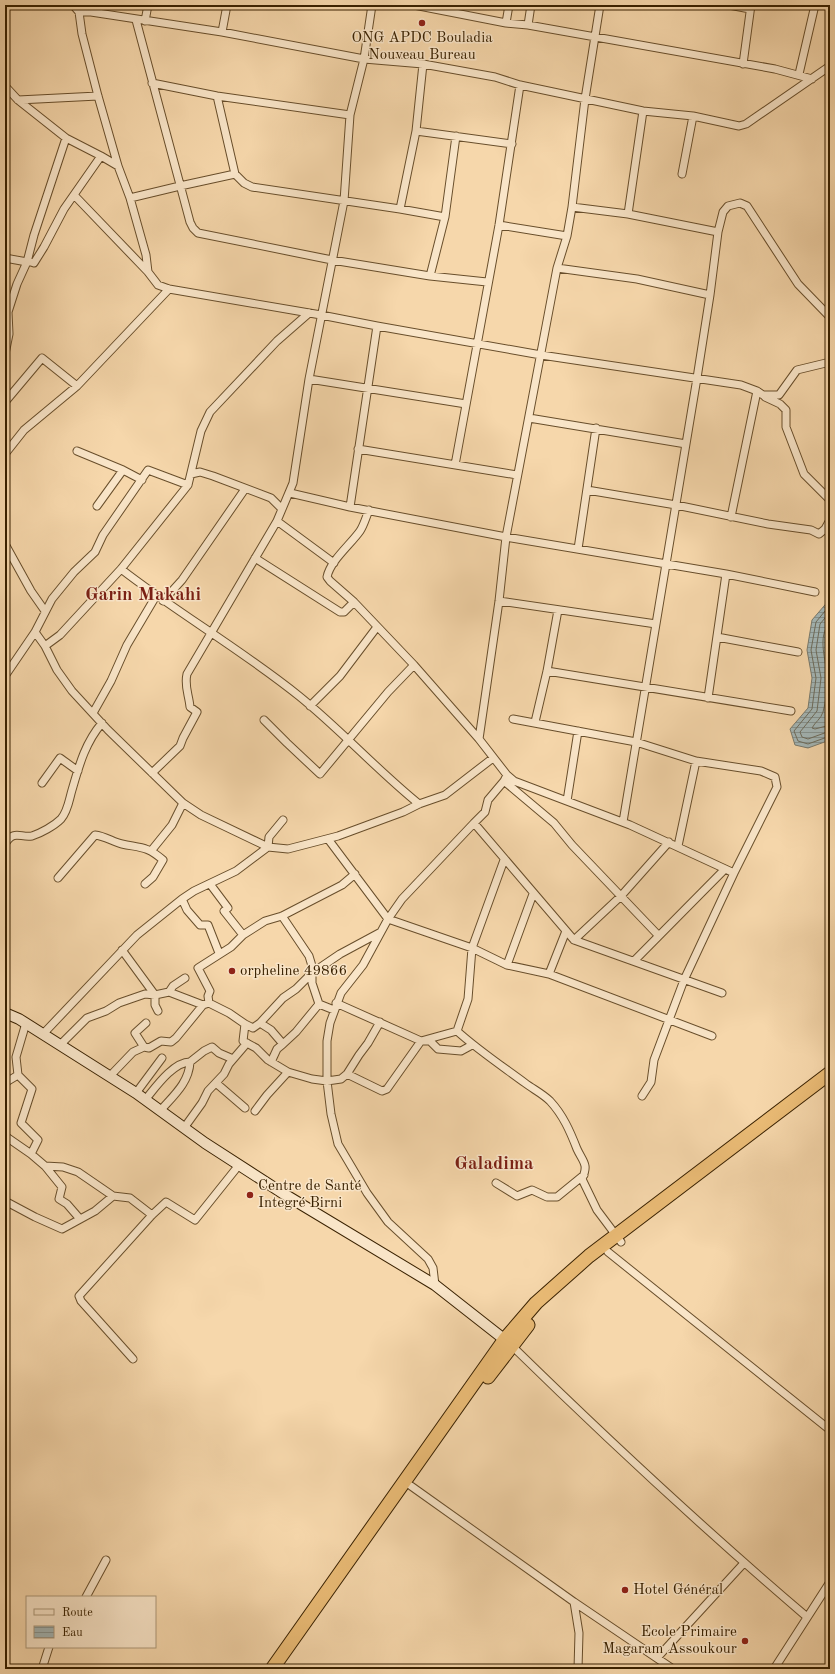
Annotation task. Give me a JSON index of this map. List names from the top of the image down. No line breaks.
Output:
{"districts":["Garin Makahi","Galadima"],"places":["ONG APDC Bouladia Nouveau Bureau","orpheline 49866","Centre de Santé Integré Birni","Hotel Général","Ecole Primaire Magaram Assoukour"],"legend":["Route","Eau"]}
